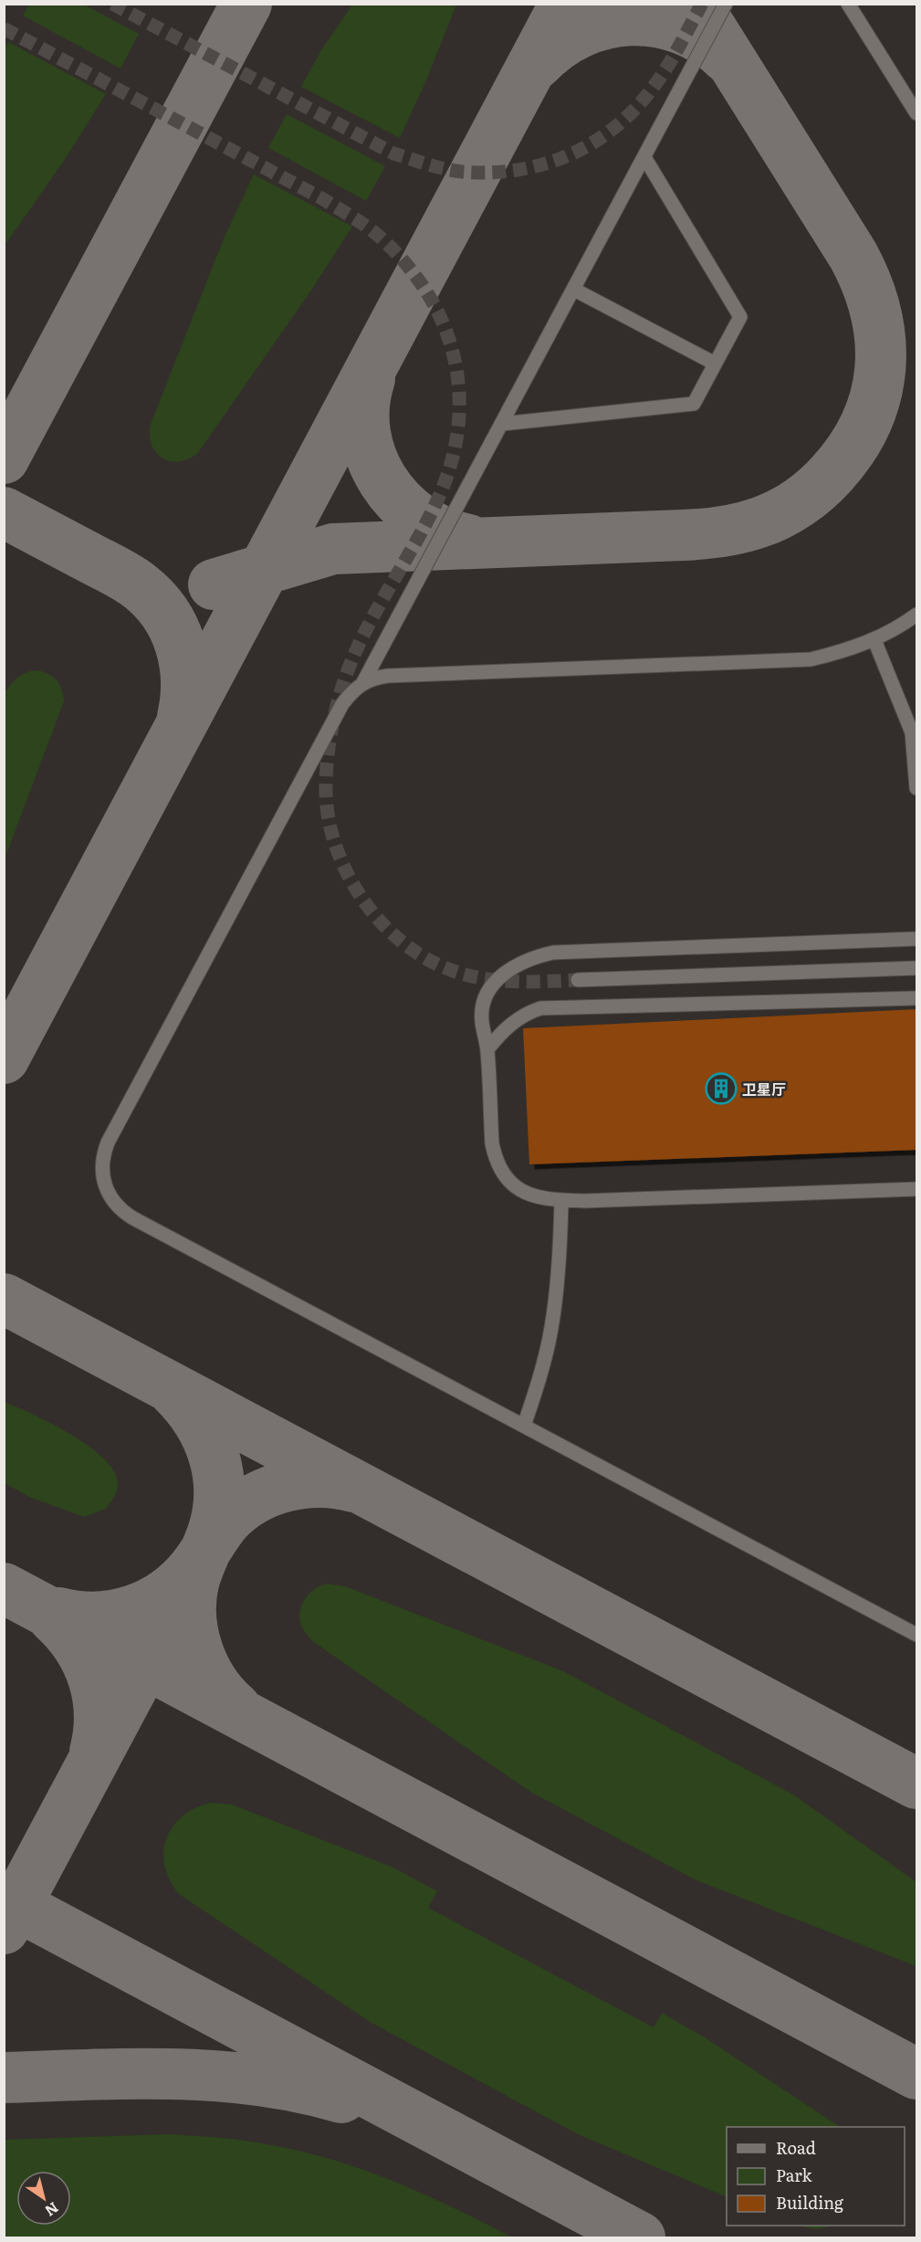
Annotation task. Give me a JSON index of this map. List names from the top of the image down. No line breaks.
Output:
{"places":{"building":["卫星厅"]},"legend":["Road","Park","Building"],"north":"bottom right"}
